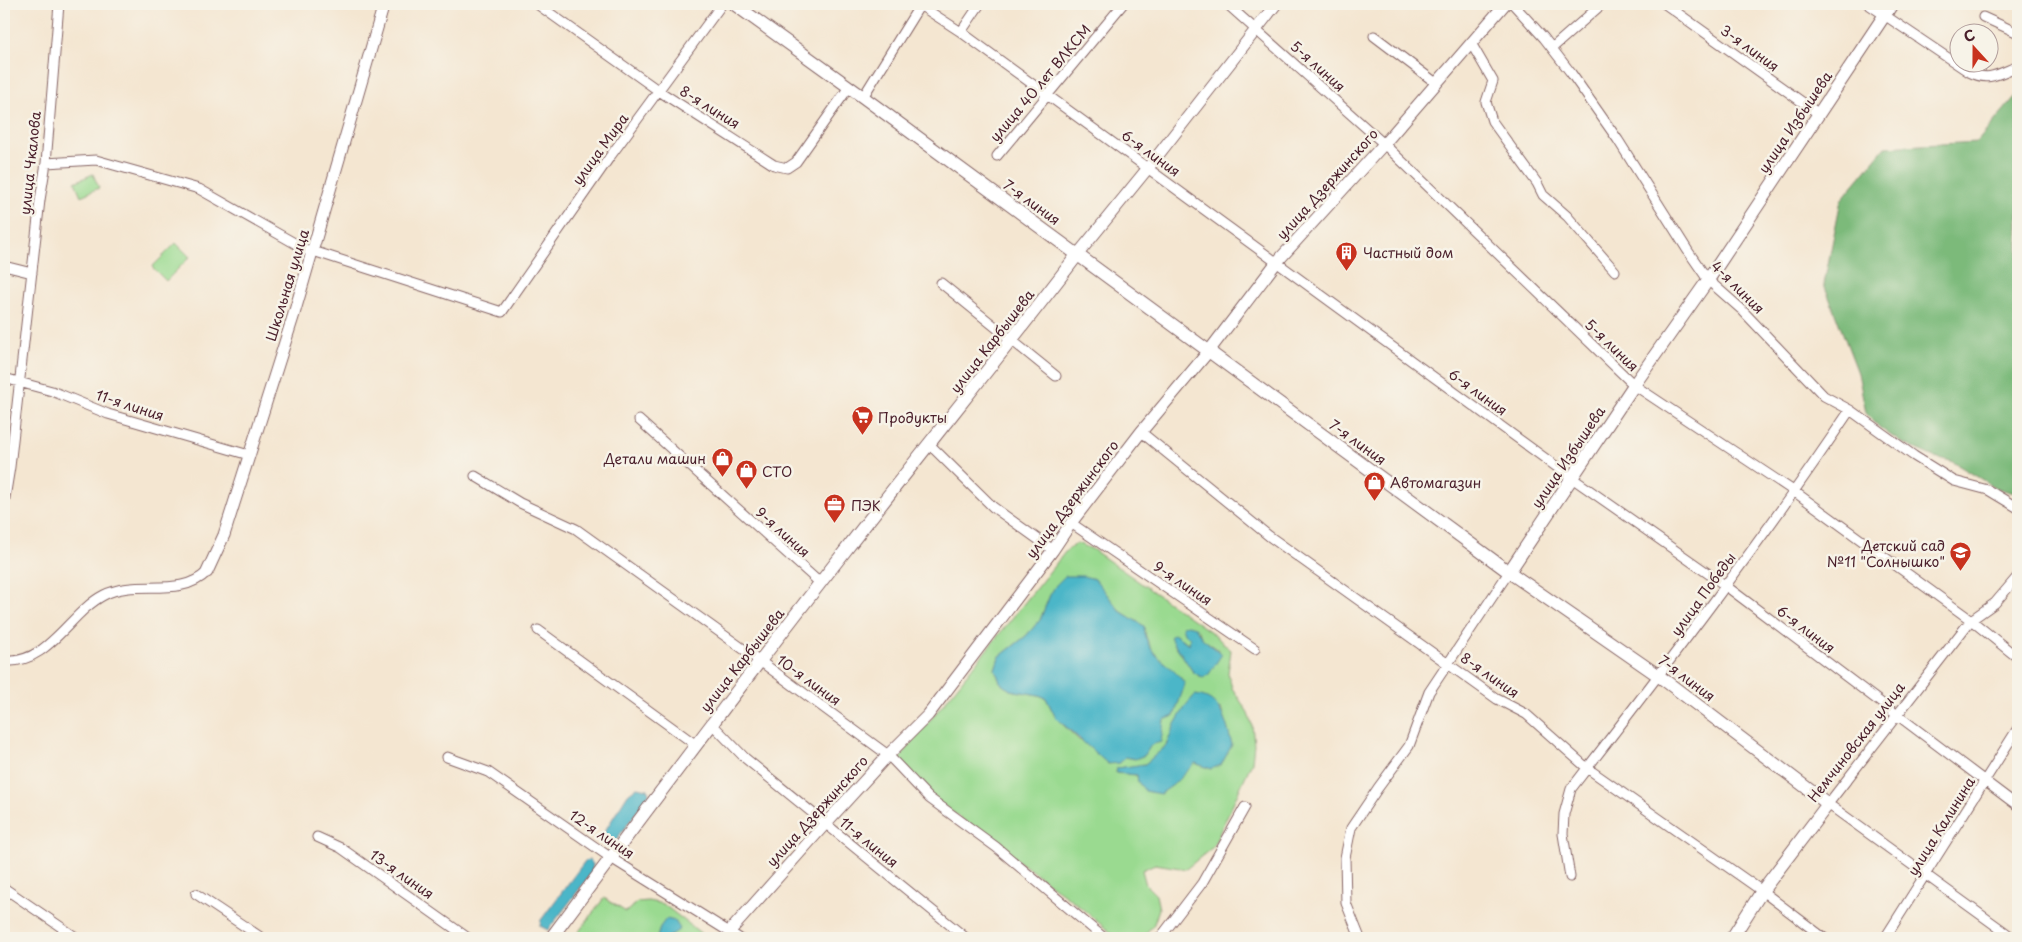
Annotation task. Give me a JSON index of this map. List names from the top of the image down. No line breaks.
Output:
{"streets":{"main road":["улица Избышева","7-я линия","улица Карбышева","Немчиновская улица"],"street":["3-я линия","5-я линия","улица 40 лет ВЛКСМ","8-я линия","улица Мира","6-я линия","улица Чкалова","улица Дзержинского","Школьная улица","4-я линия","11-я линия","9-я линия","улица Победы","10-я линия","улица Калинина","12-я линия","13-я линия"]},"crossings":[["3-я линия","улица Избышева"],["5-я линия","улица Избышева"],["5-я линия","улица Дзержинского"],["5-я линия","улица Карбышева"],["5-я линия","улица Победы"],["5-я линия","Немчиновская улица"],["улица 40 лет ВЛКСМ","6-я линия"],["8-я линия","улица Избышева"],["8-я линия","улица Мира"],["8-я линия","улица Дзержинского"],["8-я линия","7-я линия"],["8-я линия","улица Победы"],["8-я линия","Немчиновская улица"],["улица Избышева","6-я линия"],["улица Избышева","7-я линия"],["улица Избышева","4-я линия"],["улица Мира","Школьная улица"],["6-я линия","улица Дзержинского"],["6-я линия","улица Карбышева"],["6-я линия","улица Победы"],["6-я линия","Немчиновская улица"],["6-я линия","улица Калинина"],["улица Чкалова","11-я линия"],["улица Дзержинского","7-я линия"],["улица Дзержинского","11-я линия"],["улица Дзержинского","9-я линия"],["улица Дзержинского","10-я линия"],["улица Дзержинского","12-я линия"],["7-я линия","улица Карбышева"],["7-я линия","улица Победы"],["7-я линия","Немчиновская улица"],["7-я линия","улица Калинина"],["Школьная улица","11-я линия"],["4-я линия","улица Победы"],["улица Карбышева","11-я линия"],["улица Карбышева","9-я линия"],["улица Карбышева","10-я линия"],["улица Карбышева","12-я линия"]],"places":{"building":["Частный дом"],"supermarket":["Продукты"],"shop":["Детали машин","СТО","Автомагазин"],"office":["ПЭК"],"school or university":["Детский сад №11 \"Солнышко\""]},"north":"top"}
